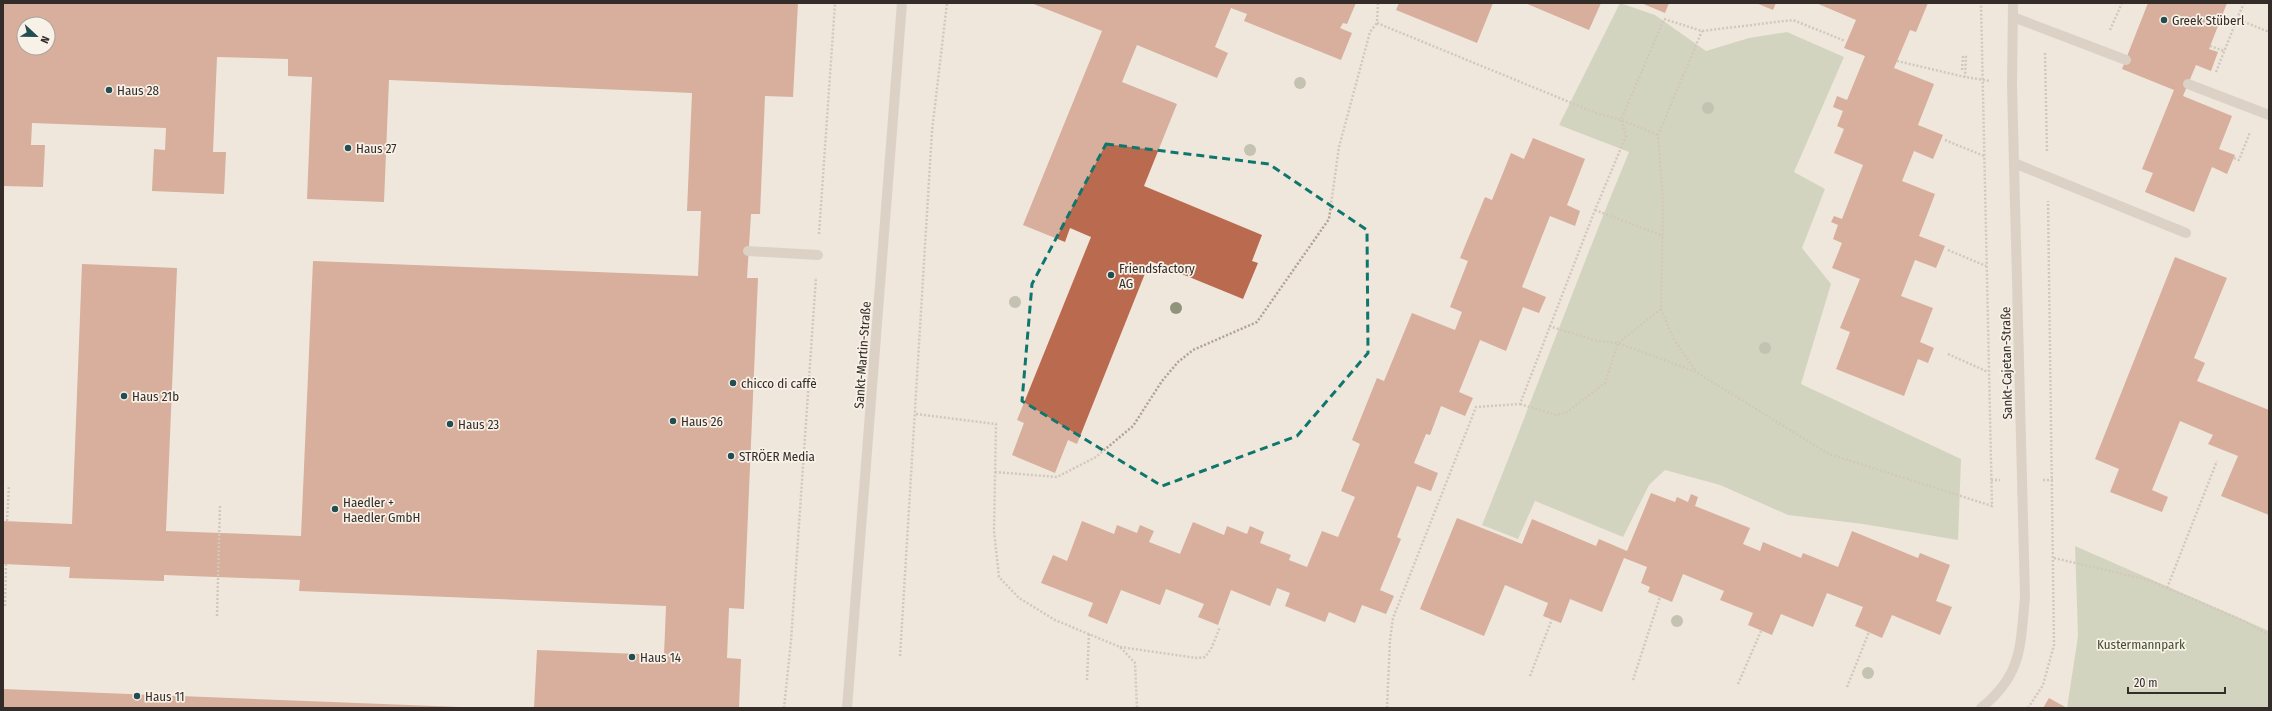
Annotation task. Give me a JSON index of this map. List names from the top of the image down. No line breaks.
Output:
{"streets":{"street":["Sankt-Martin-Straße","Sankt-Cajetan-Straße"]},"parks":["Kustermannpark"],"places":["Greek Stüberl","Haus 28","Haus 27","Friendsfactory AG","chicco di caffè","Haus 21b","Haus 26","Haus 23","STRÖER Media","Haedler + Haedler GmbH","Haus 14","Haus 11"],"scale_bar":"20 m","north":"right"}
